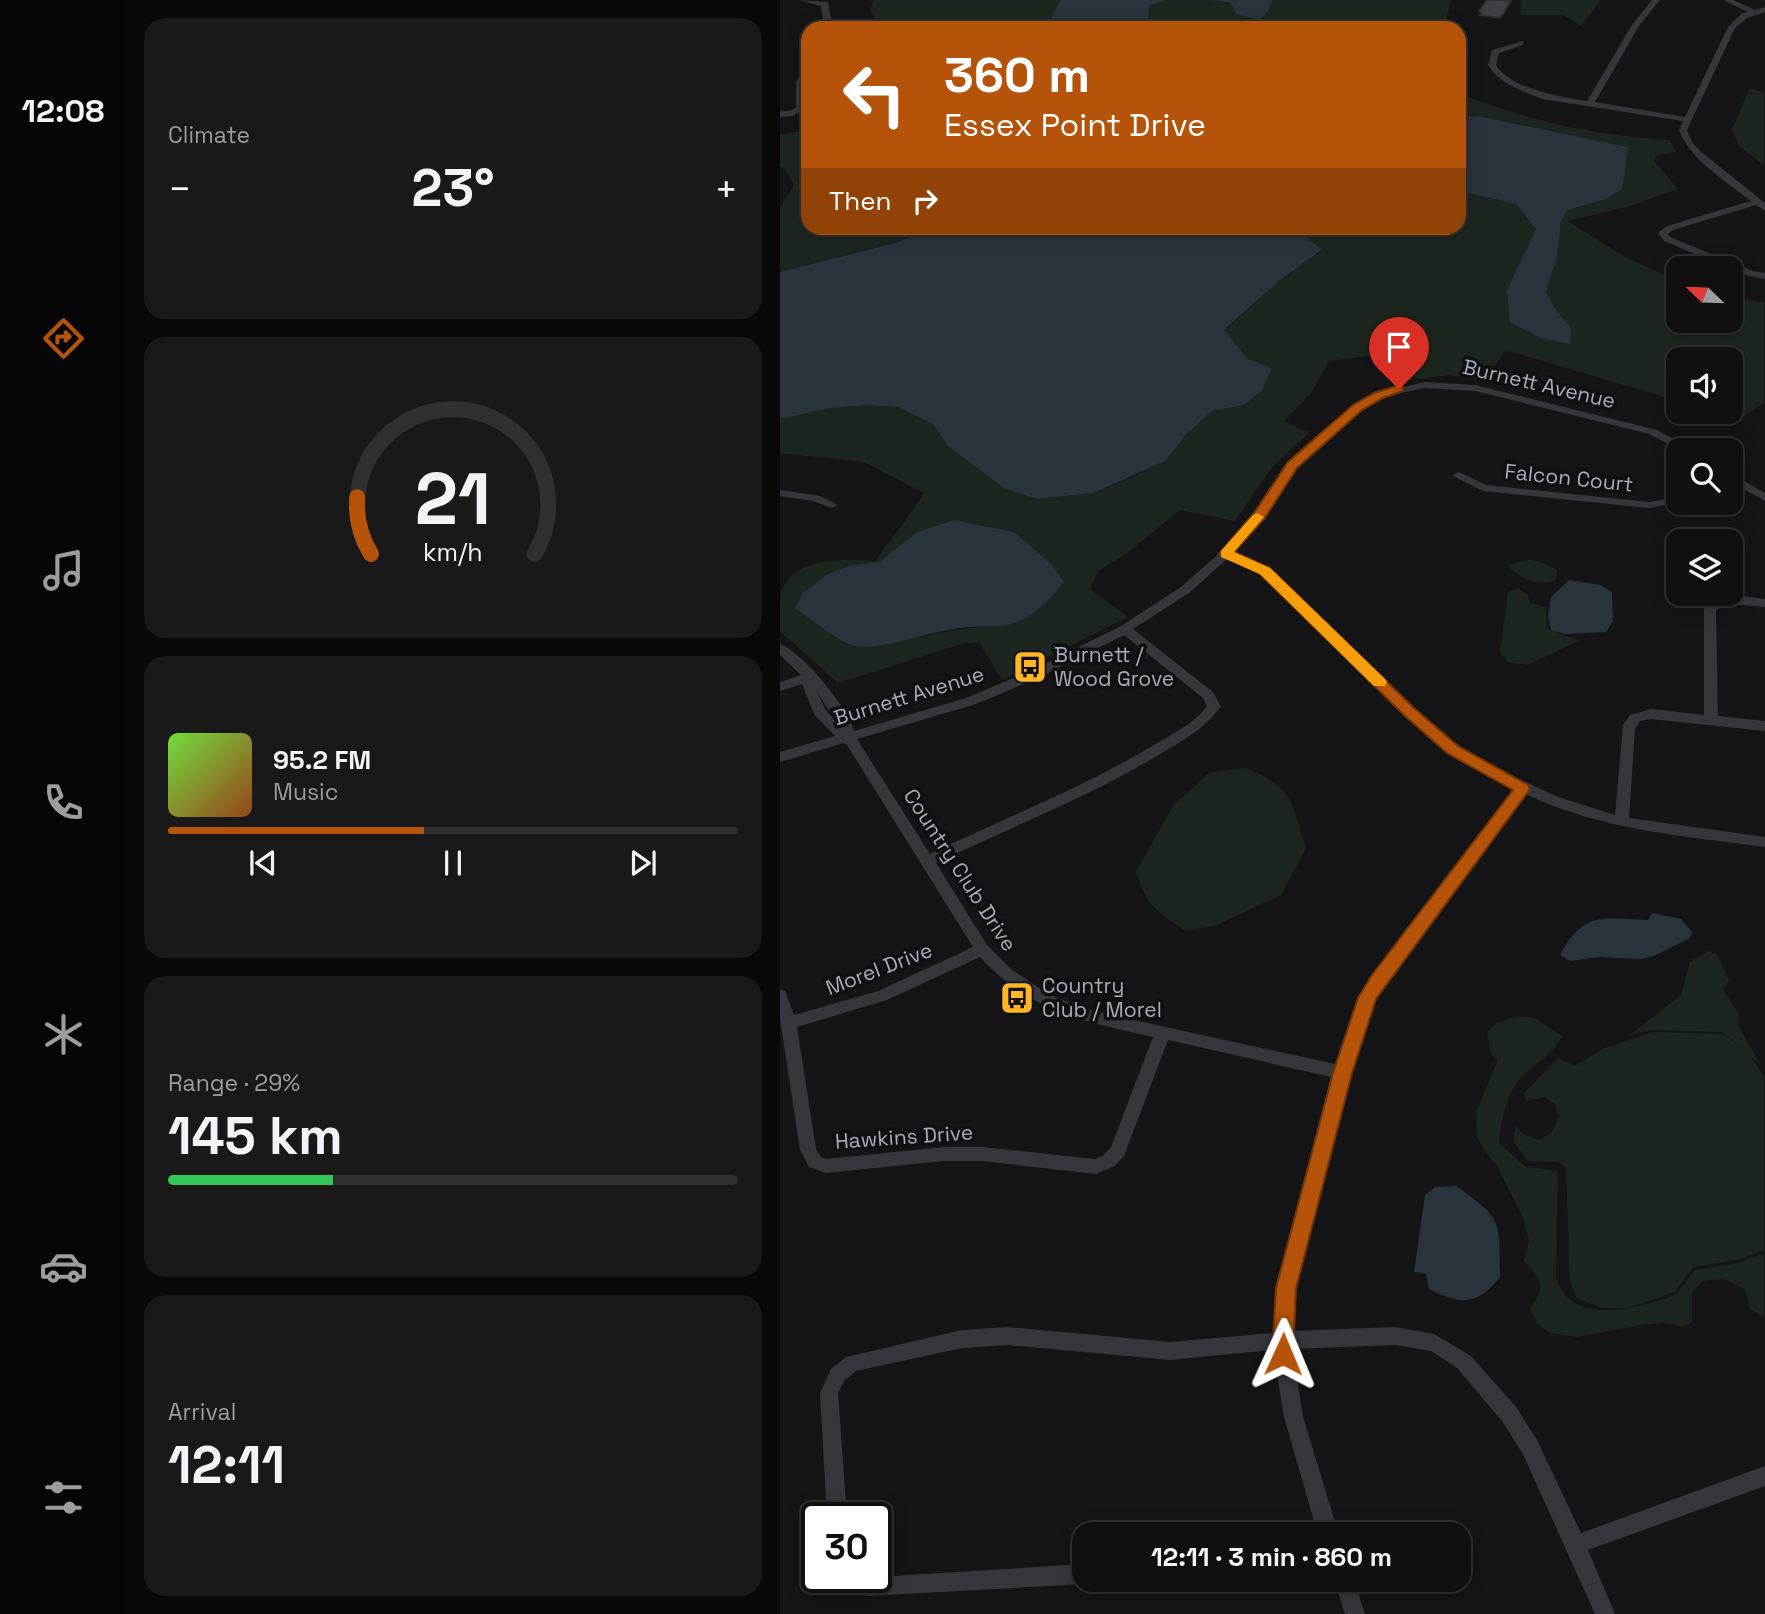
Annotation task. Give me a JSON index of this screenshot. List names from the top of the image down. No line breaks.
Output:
{"streets":{"street":["Burnett Avenue","Falcon Court","Country Club Drive","Morel Drive","Hawkins Drive"]},"crossings":[["Burnett Avenue","Country Club Drive"],["Country Club Drive","Morel Drive"],["Country Club Drive","Hawkins Drive"],["Morel Drive","Hawkins Drive"]],"places":{"bus stop":["Burnett / Wood Grove","Country Club / Morel"]},"north":"top left","page":{"tabs":"12:08","tile":["Climate",["Range · 29%","145 km"],["Arrival","12:11"]],"turn":["360 m","Essex Point Drive"],"heat":["−","23°","+"],"then":"Then","song":["95.2 FM","Music"],"limit":"30","trip":"12:11 · 3 min · 860 m","gauge":["21","km/h"]}}
